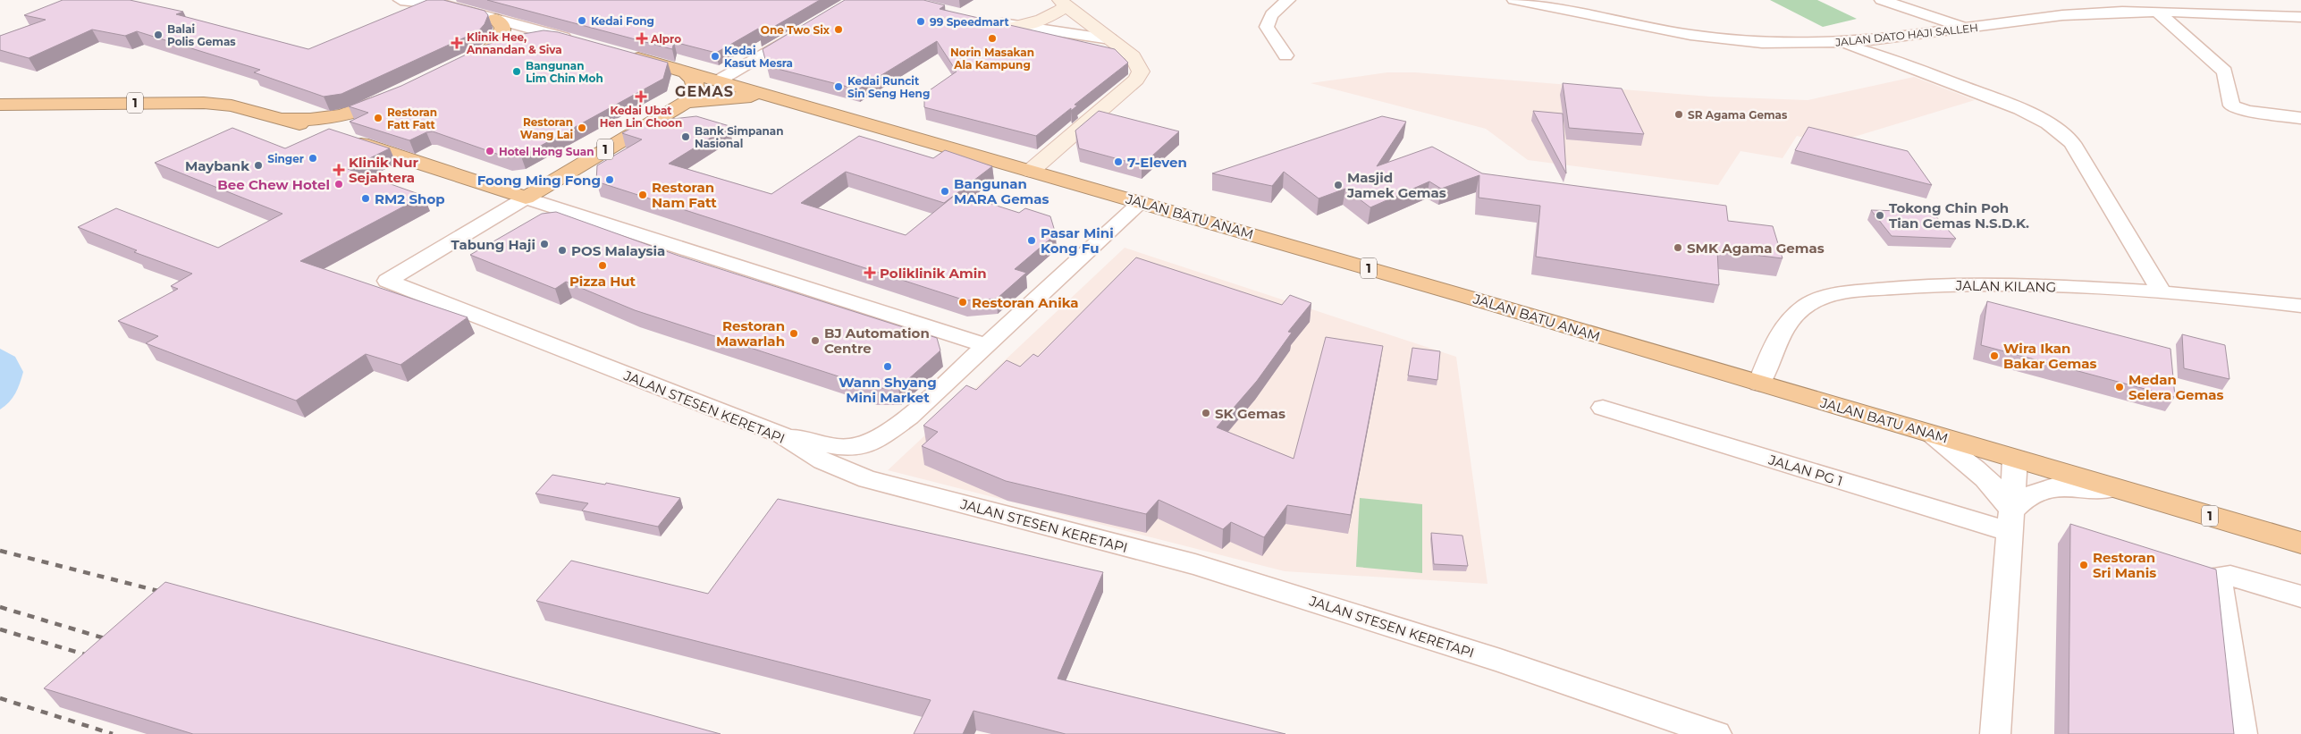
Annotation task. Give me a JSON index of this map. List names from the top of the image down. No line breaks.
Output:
{"streets":{"highway":["1","JALAN BATU ANAM"],"street":["JALAN DATO HAJI SALLEH","JALAN KILANG","JALAN STESEN KERETAPI","JALAN PG 1"]},"crossings":[["1","JALAN BATU ANAM"],["1","JALAN STESEN KERETAPI"],["JALAN BATU ANAM","JALAN KILANG"]],"districts":["GEMAS"],"places":{"other":["Kedai Fong","99 Speedmart","One Two Six","Balai Polis Gemas","Norin Masakan Ala Kampung","Kedai Kasut Mesra","Bangunan Lim Chin Moh","Kedai Runcit Sin Seng Heng","SR Agama Gemas","Restoran Fatt Fatt","Restoran Wang Lai","Bank Simpanan Nasional","Hotel Hong Suan","Singer","7-Eleven","Maybank","Foong Ming Fong","Bee Chew Hotel","Masjid Jamek Gemas","Bangunan MARA Gemas","Restoran Nam Fatt","RM2 Shop","Tokong Chin Poh Tian Gemas N.S.D.K.","Pasar Mini Kong Fu","Tabung Haji","SMK Agama Gemas","POS Malaysia","Pizza Hut","Restoran Anika","Restoran Mawarlah","BJ Automation Centre","Wira Ikan Bakar Gemas","Wann Shyang Mini Market","Medan Selera Gemas","SK Gemas","Restoran Sri Manis"],"health":["Alpro","Klinik Hee, Annandan & Siva","Kedai Ubat Hen Lin Choon","Klinik Nur Sejahtera","Poliklinik Amin"]}}
